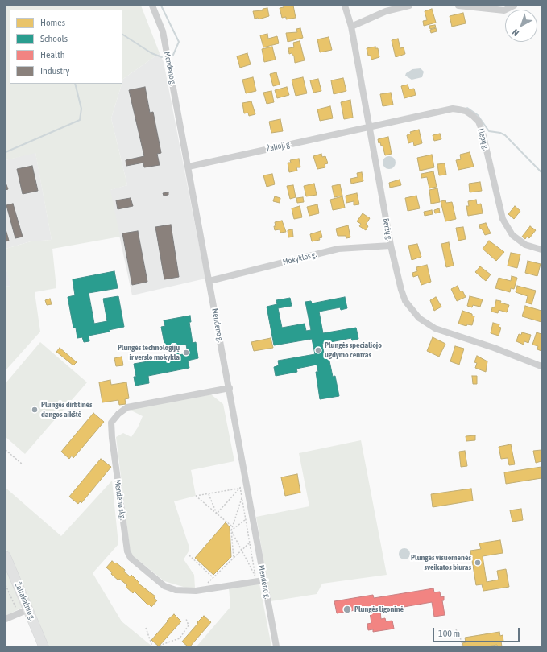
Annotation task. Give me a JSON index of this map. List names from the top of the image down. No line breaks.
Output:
{"streets":{"main road":["Žaltakalnio g."],"street":["Mendeno g.","Liepų g.","Žalioji g.","Beržų g.","Mokyklos g.","Mendeno skg."]},"crossings":[["Mendeno g.","Žalioji g."],["Mendeno g.","Mokyklos g."],["Mendeno g.","Mendeno skg."],["Liepų g.","Žalioji g."],["Liepų g.","Beržų g."],["Žalioji g.","Beržų g."],["Beržų g.","Mokyklos g."]],"places":["Plungės specialiojo ugdymo centras","Plungės technologijų ir verslo mokykla","Plungės dirbtinės dangos aikštė","Plungės visuomenės sveikatos biuras","Plungės ligoninė"],"legend":["Homes","Schools","Health","Industry"],"scale_bar":"100 m","north":"bottom left"}
